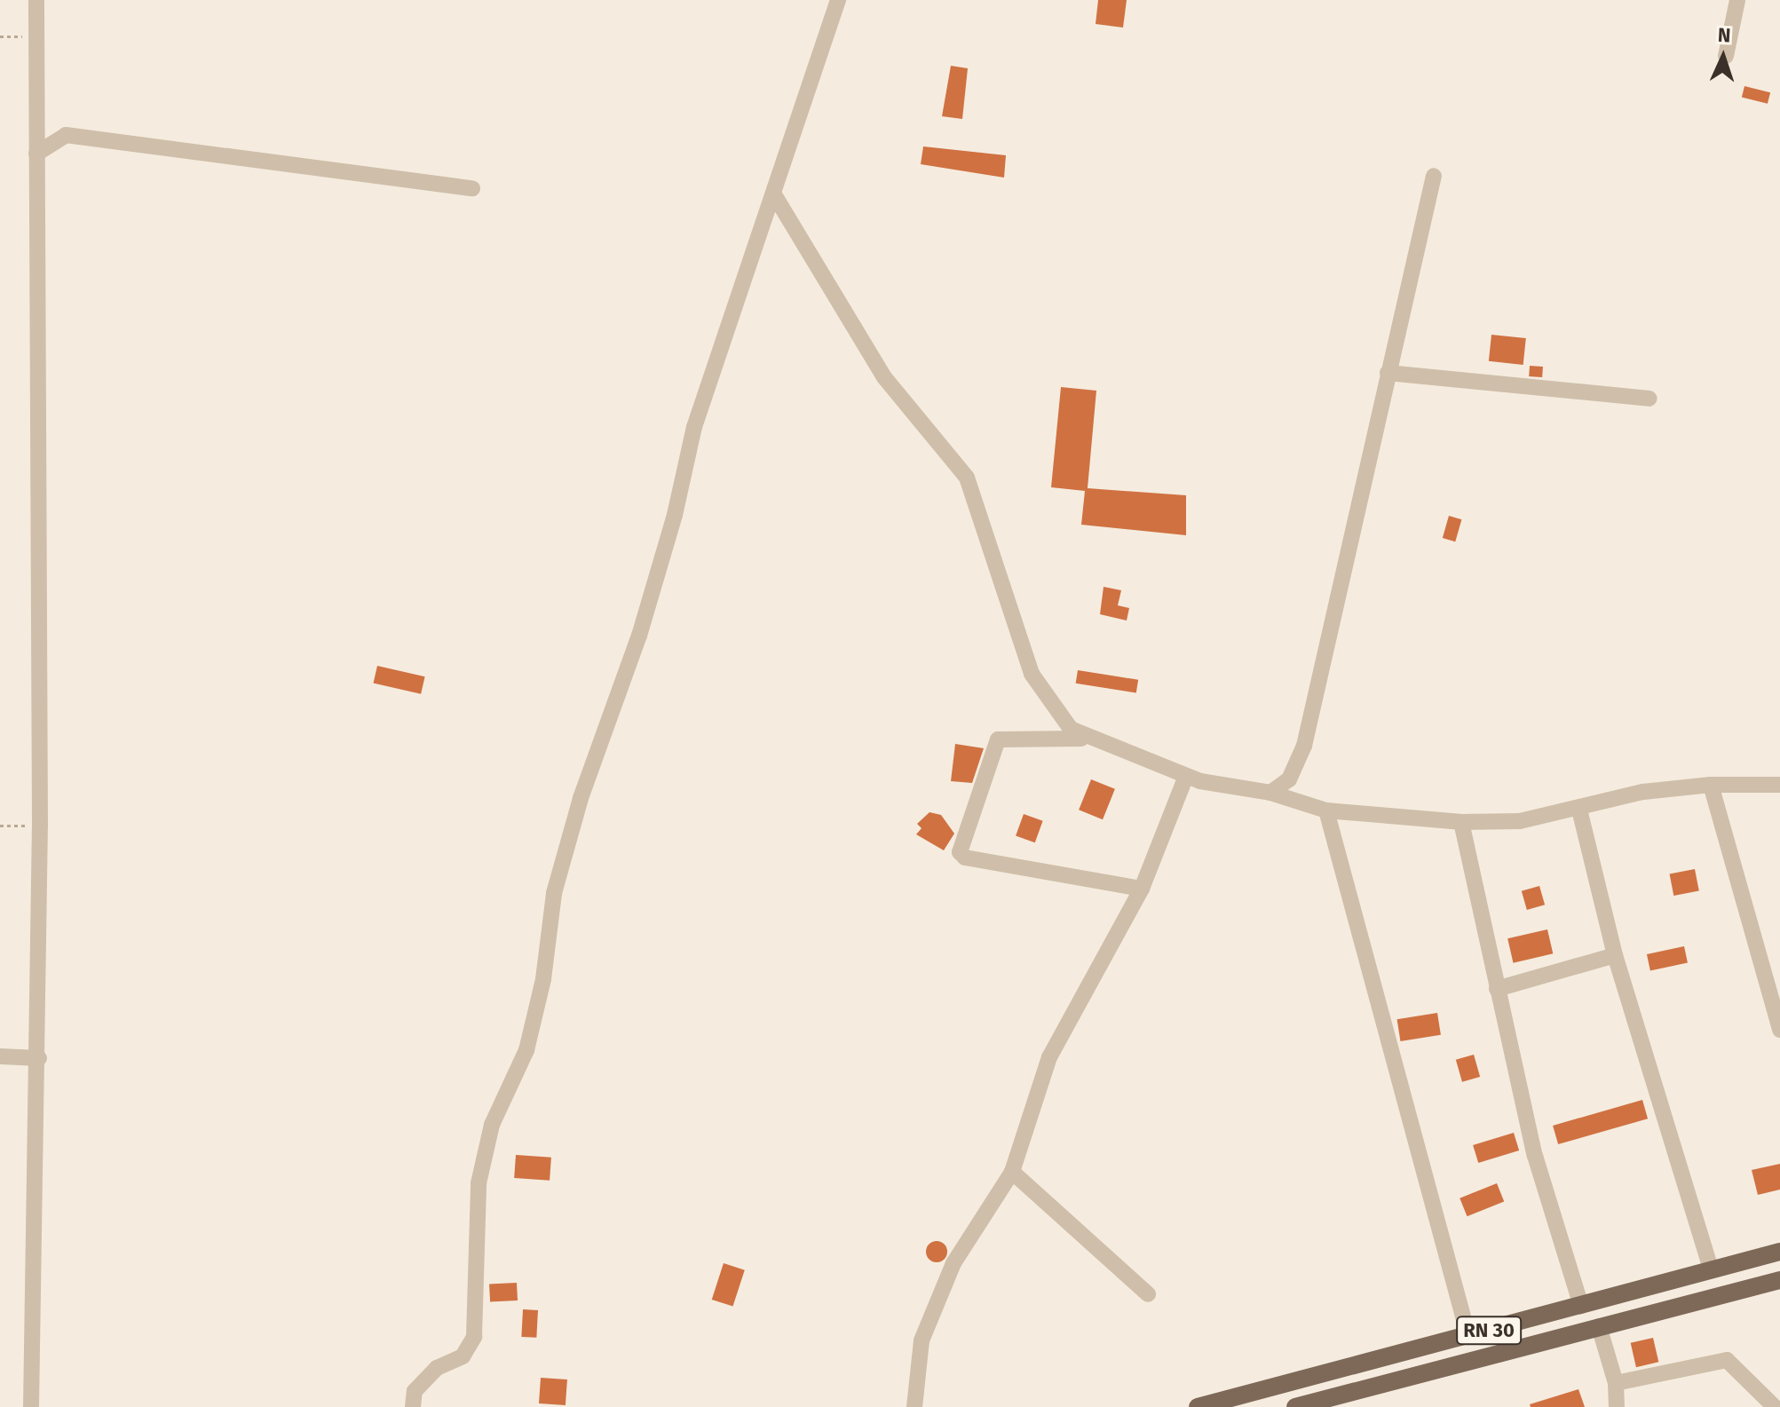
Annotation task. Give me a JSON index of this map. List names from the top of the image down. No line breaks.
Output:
{"streets":{"main road":["RN 30"]},"north":"top"}
